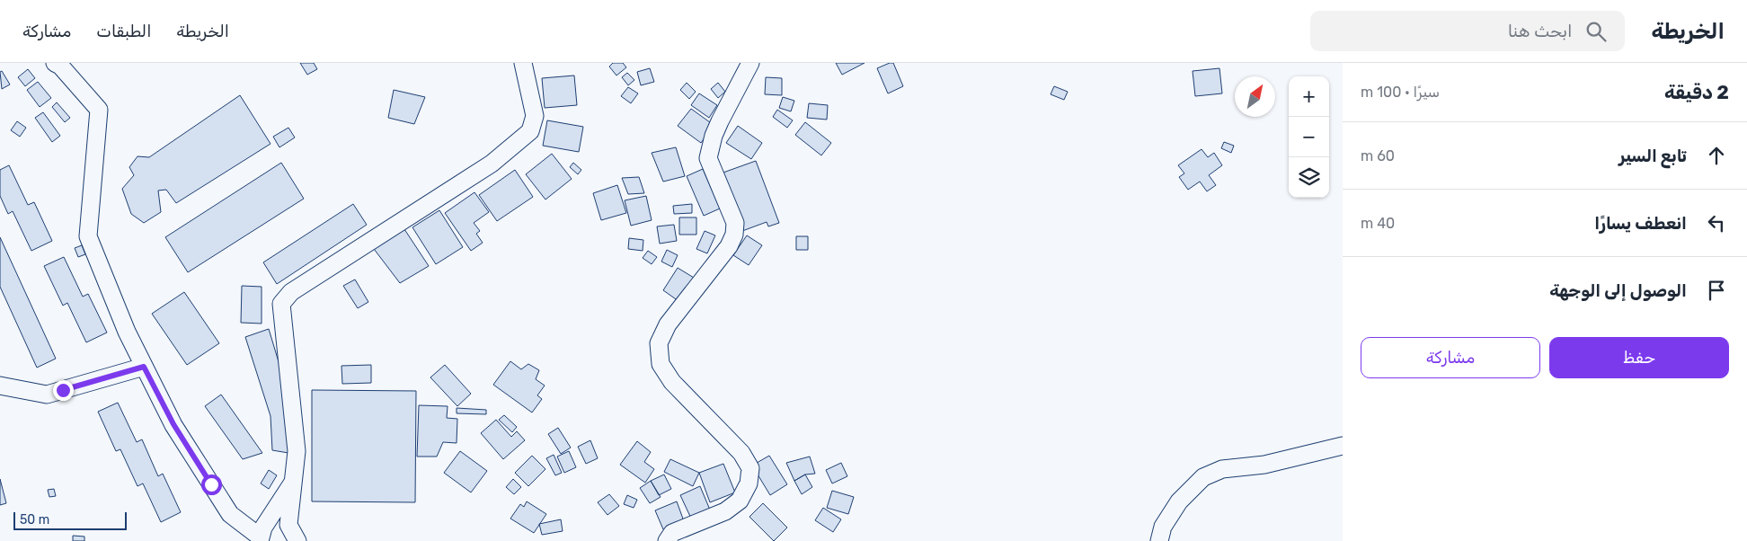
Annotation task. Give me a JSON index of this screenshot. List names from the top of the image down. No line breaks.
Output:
{"scale_bar":"50 m","north":"top right","page":{"header":"الخريطة","search":"ابحث هنا","nav":["الخريطة","الطبقات","مشاركة"],"heading":["2 دقيقة","سيرًا · 100 m"],"map_buttons":["+","−"],"list":[["تابع السير","60 m"],["انعطف يسارًا","40 m"],"الوصول إلى الوجهة"],"buttons":["حفظ","مشاركة"],"scale":"50 m"}}
